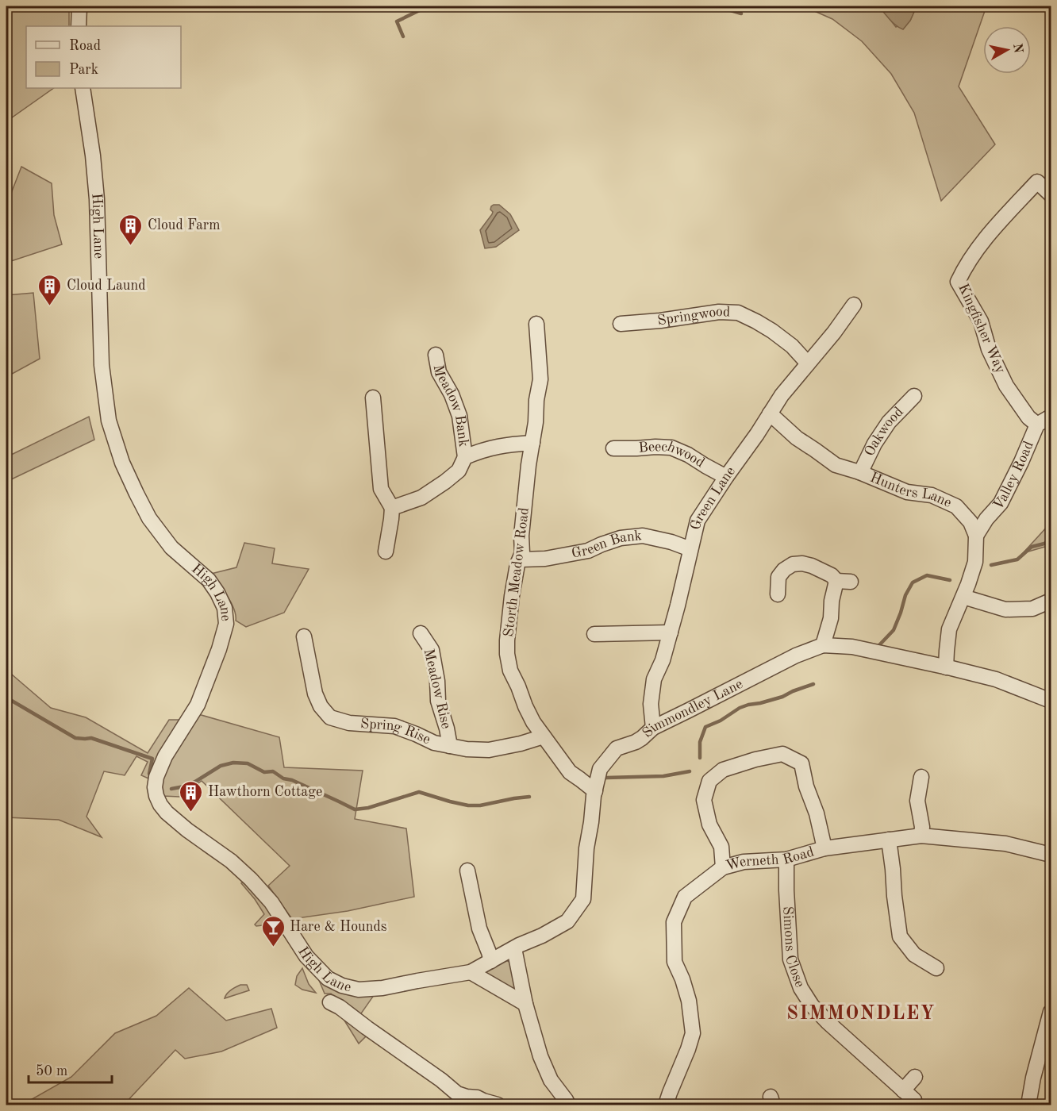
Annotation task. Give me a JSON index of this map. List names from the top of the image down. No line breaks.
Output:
{"streets":{"street":["High Lane","Springwood","Kingfisher Way","Meadow Bank","Oakwood","Beechwood","Valley Road","Hunters Lane","Green Lane","Green Bank","Storth Meadow Road","Meadow Rise","Simmondley Lane","Spring Rise","Werneth Road","Simons Close"]},"crossings":[["High Lane","Simmondley Lane"],["Springwood","Green Lane"],["Kingfisher Way","Valley Road"],["Oakwood","Hunters Lane"],["Beechwood","Green Lane"],["Valley Road","Hunters Lane"],["Hunters Lane","Green Lane"],["Green Lane","Green Bank"],["Green Lane","Simmondley Lane"],["Green Bank","Storth Meadow Road"],["Storth Meadow Road","Simmondley Lane"],["Storth Meadow Road","Spring Rise"],["Meadow Rise","Spring Rise"],["Werneth Road","Simons Close"]],"districts":["SIMMONDLEY"],"places":{"building":["Cloud Farm","Cloud Laund","Hawthorn Cottage"],"bar":["Hare & Hounds"]},"legend":["Road","Park"],"scale_bar":"50 m","north":"right"}
